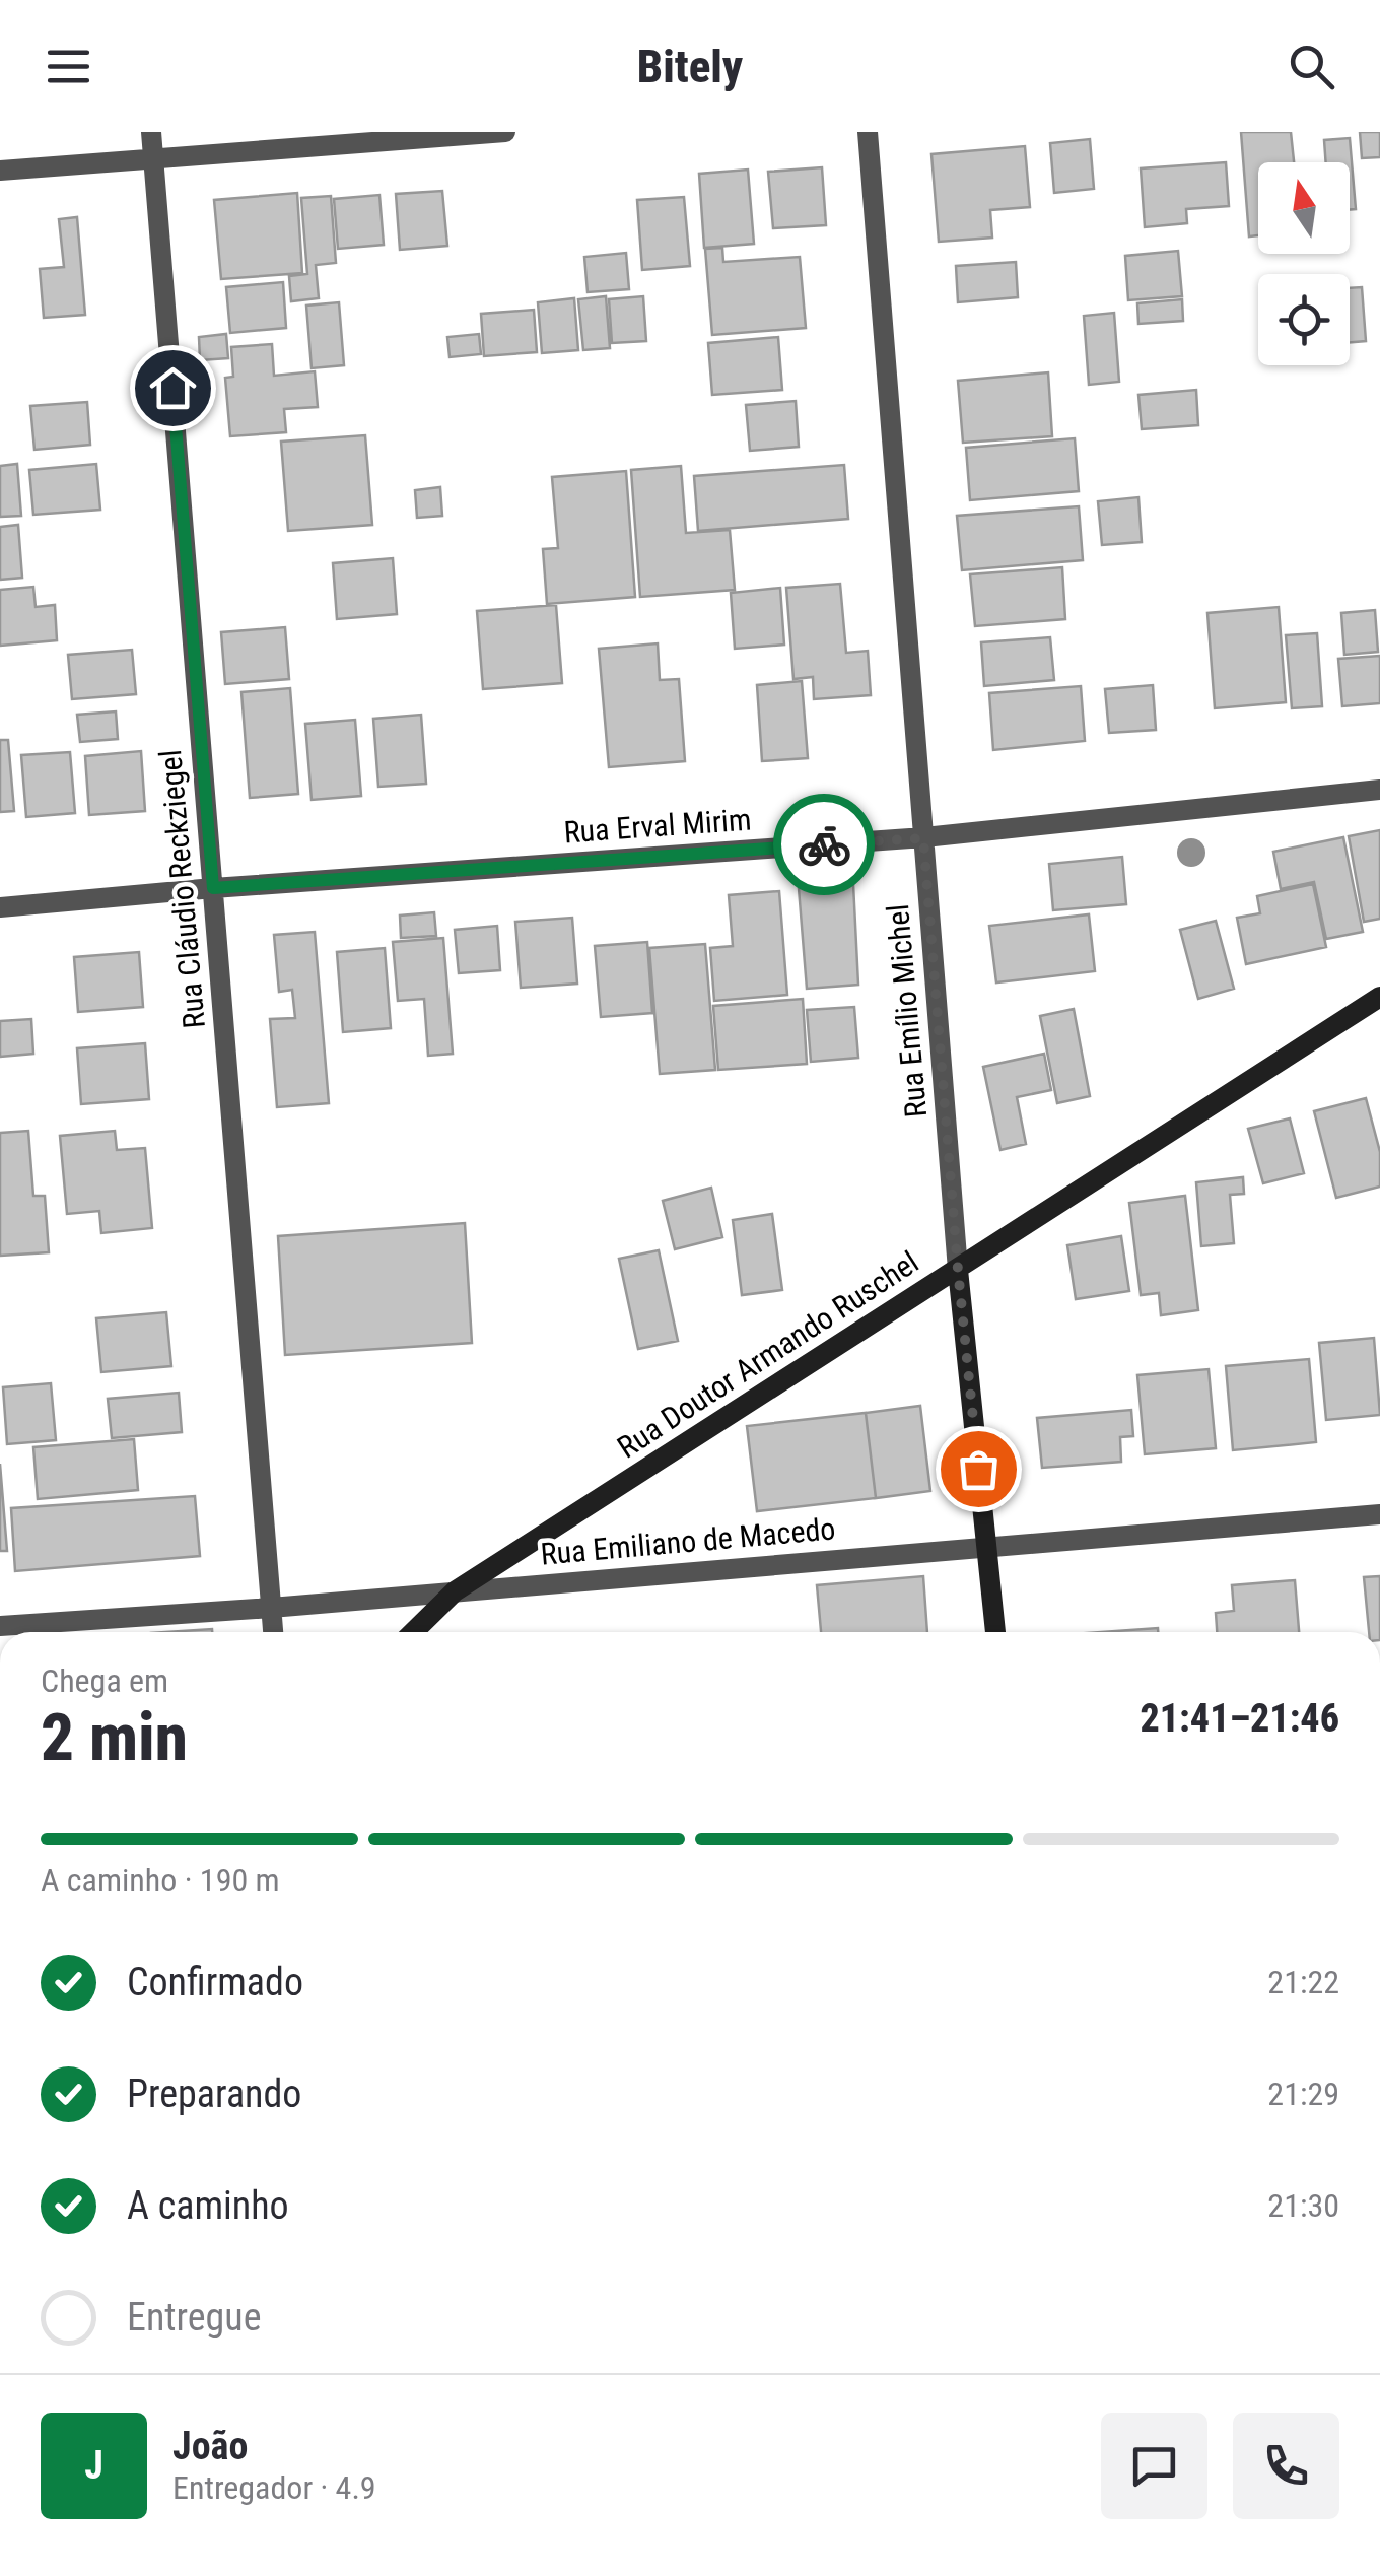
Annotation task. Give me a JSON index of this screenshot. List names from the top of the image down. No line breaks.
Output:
{"streets":{"main road":["Rua Emílio Michel","Rua Doutor Armando Ruschel"],"street":["Rua Erval Mirim","Rua Cláudio Reckziegel","Rua Emiliano de Macedo"]},"crossings":[["Rua Erval Mirim","Rua Cláudio Reckziegel"],["Rua Erval Mirim","Rua Emílio Michel"],["Rua Cláudio Reckziegel","Rua Emiliano de Macedo"],["Rua Emílio Michel","Rua Doutor Armando Ruschel"],["Rua Emílio Michel","Rua Emiliano de Macedo"],["Rua Doutor Armando Ruschel","Rua Emiliano de Macedo"]],"north":"top","page":{"header":"Bitely","heading":["2 min","Chega em","21:41–21:46"],"panel":["João","Entregador · 4.9"],"bar":"A caminho · 190 m","list":[["Confirmado","21:22"],["Preparando","21:29"],["A caminho","21:30"],"Entregue"],"round":"J"}}
